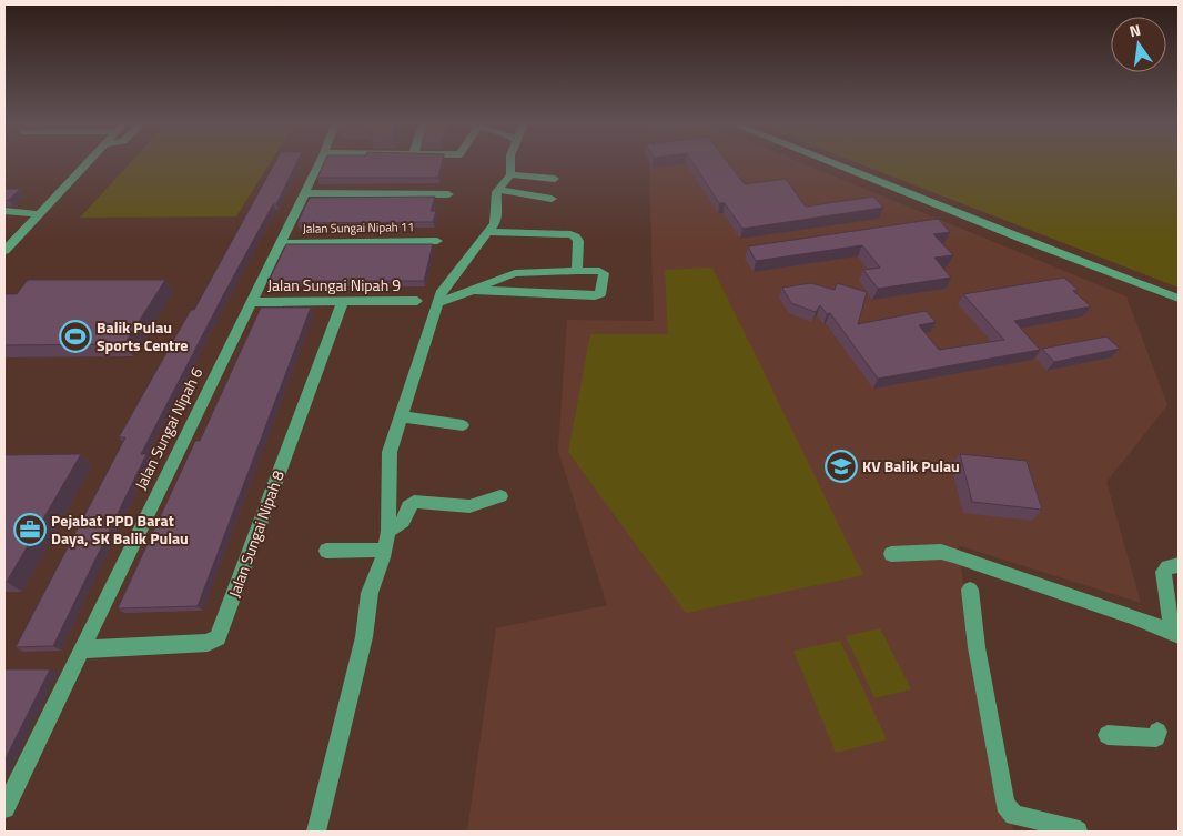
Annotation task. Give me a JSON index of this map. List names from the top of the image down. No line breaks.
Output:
{"streets":{"street":["Jalan Sungai Nipah 11","Jalan Sungai Nipah 9","Jalan Sungai Nipah 6","Jalan Sungai Nipah 8"]},"crossings":[["Jalan Sungai Nipah 11","Jalan Sungai Nipah 6"],["Jalan Sungai Nipah 9","Jalan Sungai Nipah 6"],["Jalan Sungai Nipah 9","Jalan Sungai Nipah 8"],["Jalan Sungai Nipah 6","Jalan Sungai Nipah 8"]],"places":{"sports":["Balik Pulau Sports Centre"],"school or university":["KV Balik Pulau"],"office":["Pejabat PPD Barat Daya, SK Balik Pulau"]},"north":"top"}
